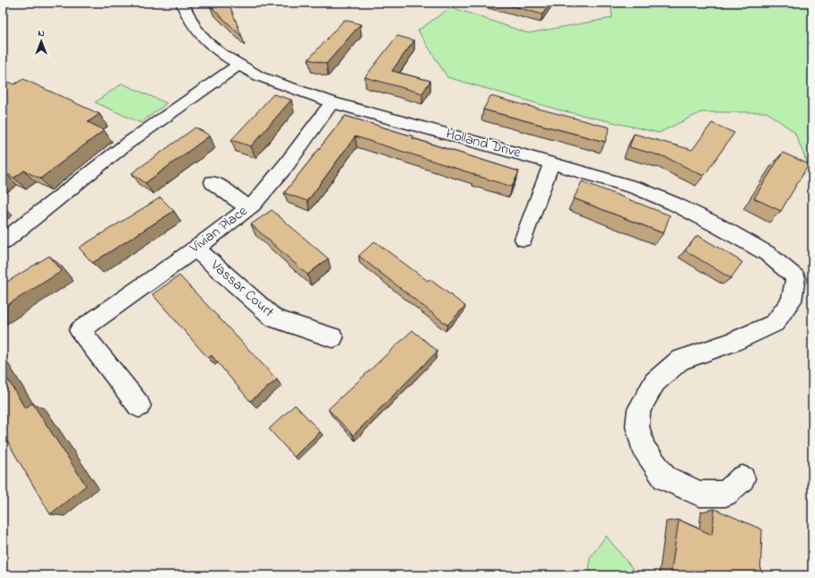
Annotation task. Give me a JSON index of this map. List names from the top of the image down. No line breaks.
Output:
{"streets":{"street":["Holland Drive","Vivian Place","Vassar Court"]},"crossings":[["Holland Drive","Vivian Place"],["Vivian Place","Vassar Court"]],"north":"top"}
